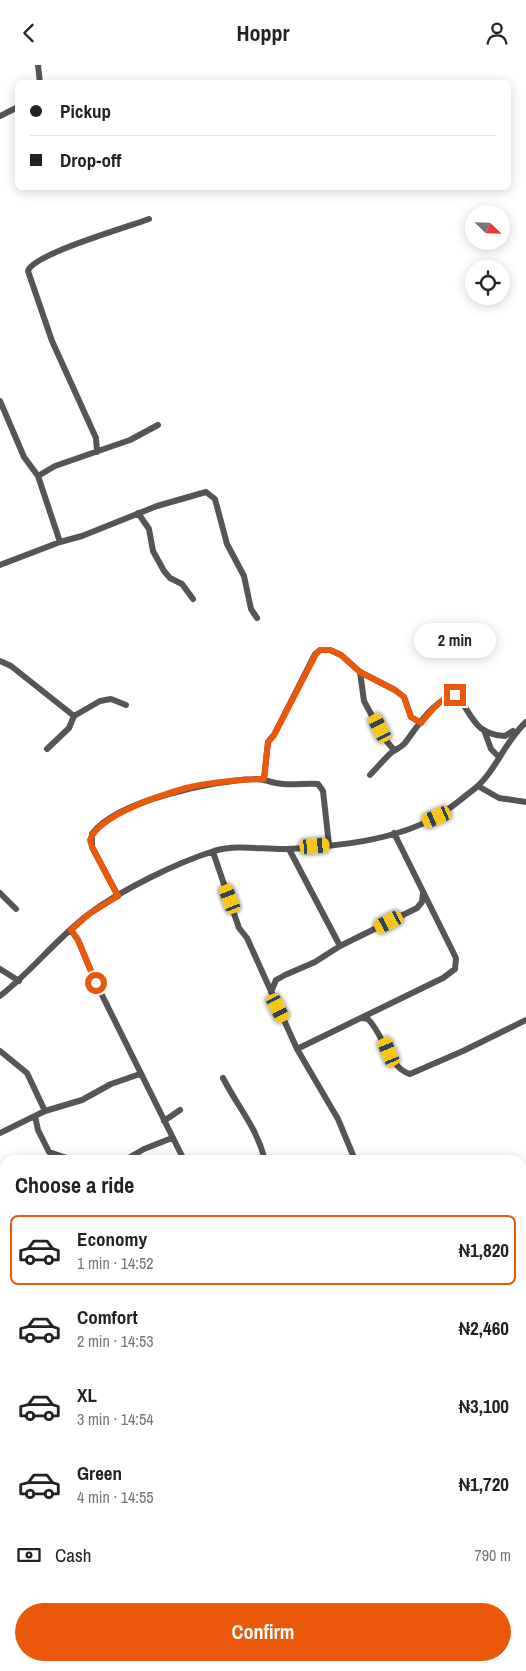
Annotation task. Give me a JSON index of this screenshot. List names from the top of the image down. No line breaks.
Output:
{"north":"bottom right","page":{"header":"Hoppr","banner":["Pickup","Drop-off"],"bubble":"2 min","heading":"Choose a ride","list":[{"name":"Economy","note":"1 min · 14:52","value":"₦1,820"},{"name":"Comfort","note":"2 min · 14:53","value":"₦2,460"},{"name":"XL","note":"3 min · 14:54","value":"₦3,100"},{"name":"Green","note":"4 min · 14:55","value":"₦1,720"}],"pay":["Cash","790 m"],"buttons":"Confirm"}}
